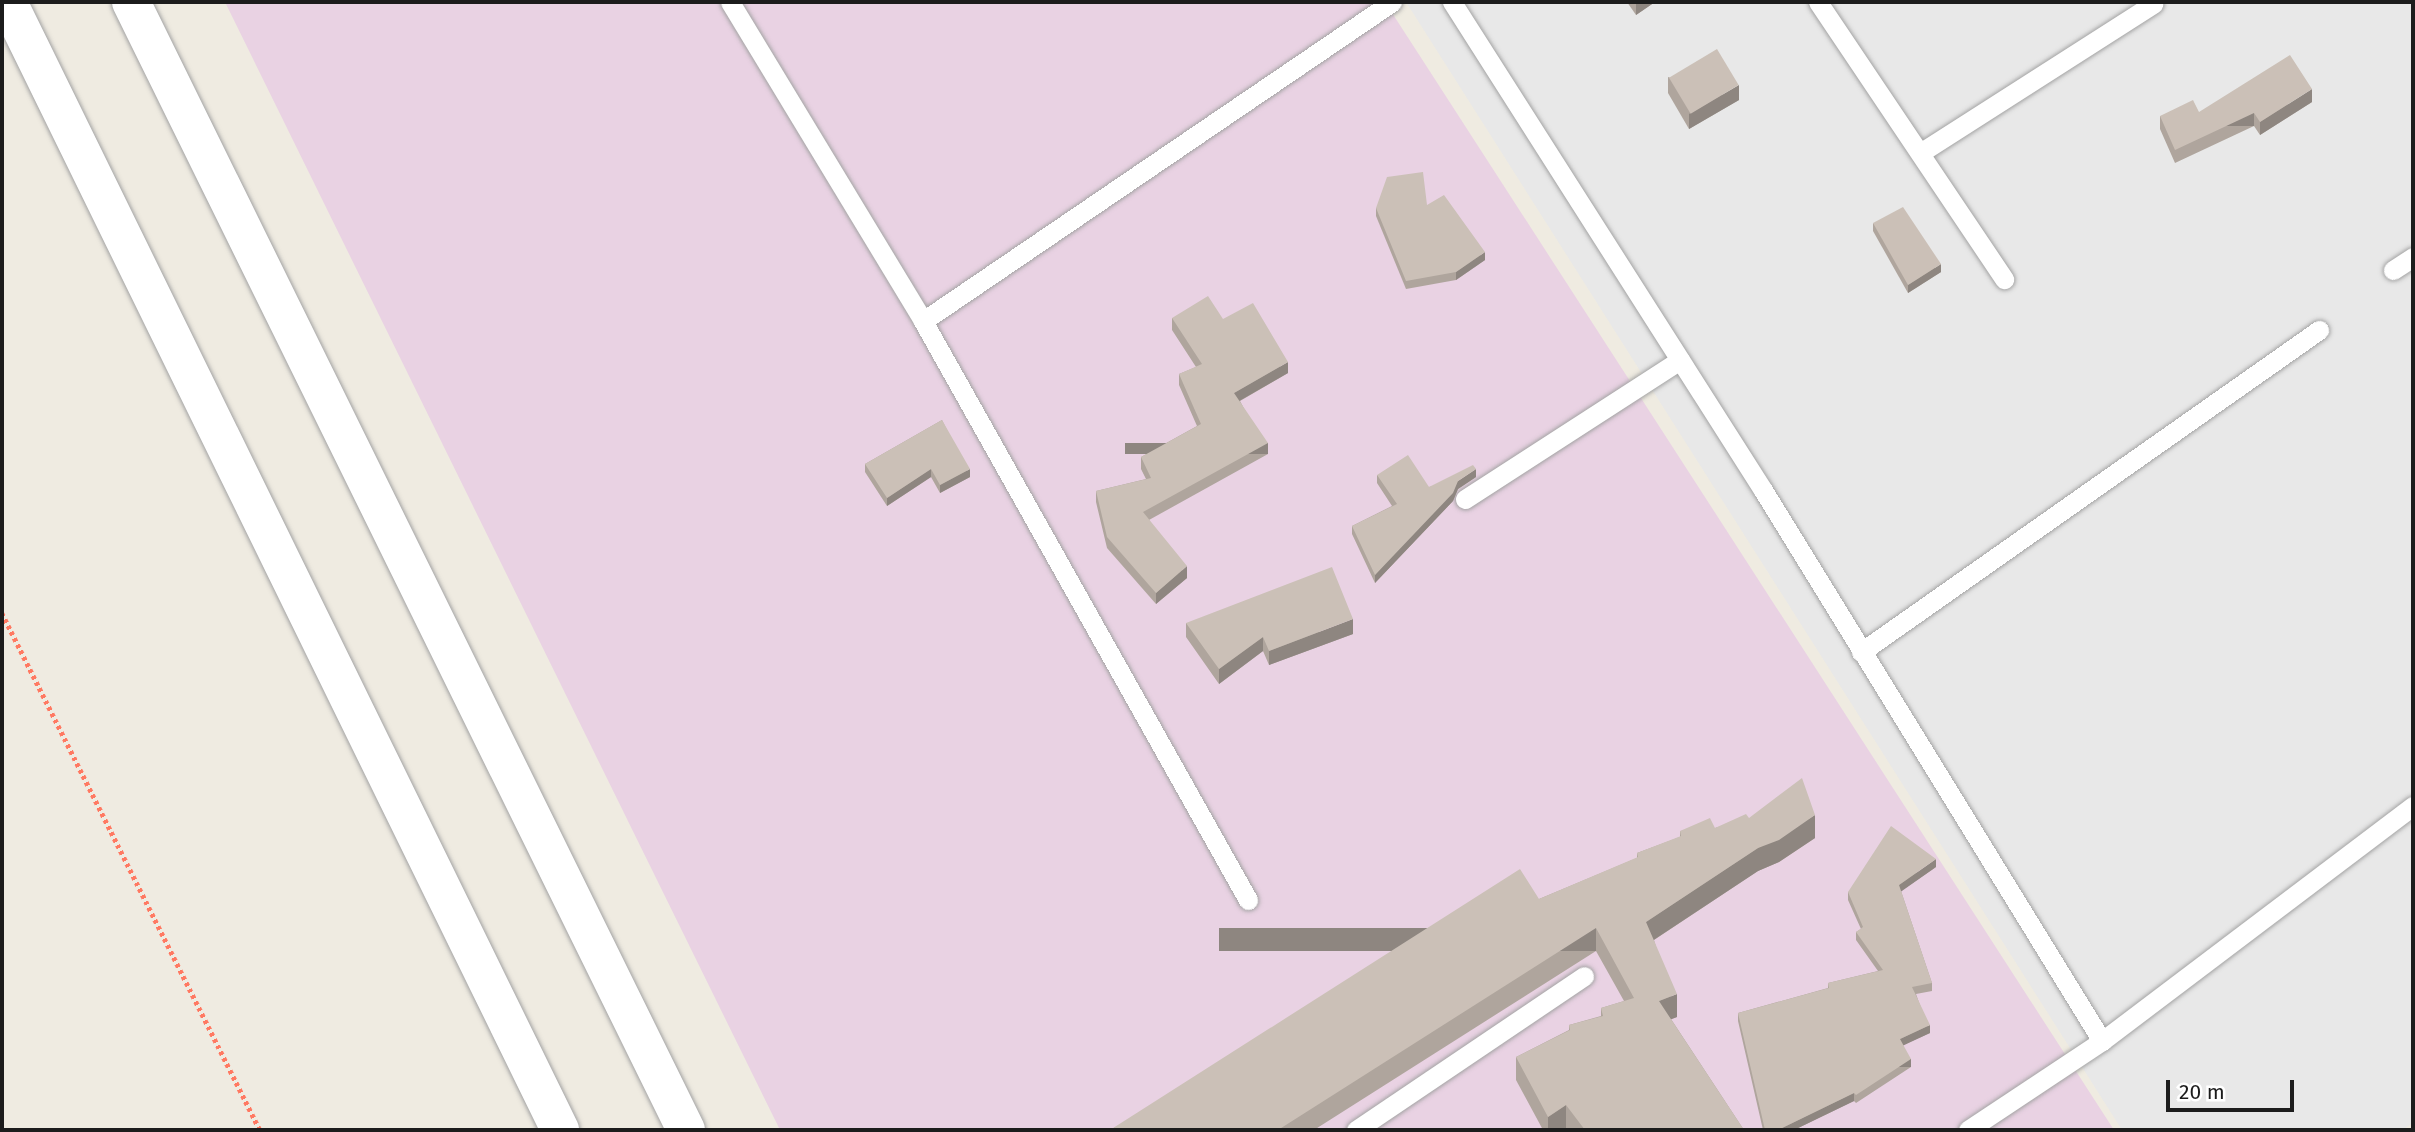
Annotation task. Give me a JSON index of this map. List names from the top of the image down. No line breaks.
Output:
{"scale_bar":"20 m"}
